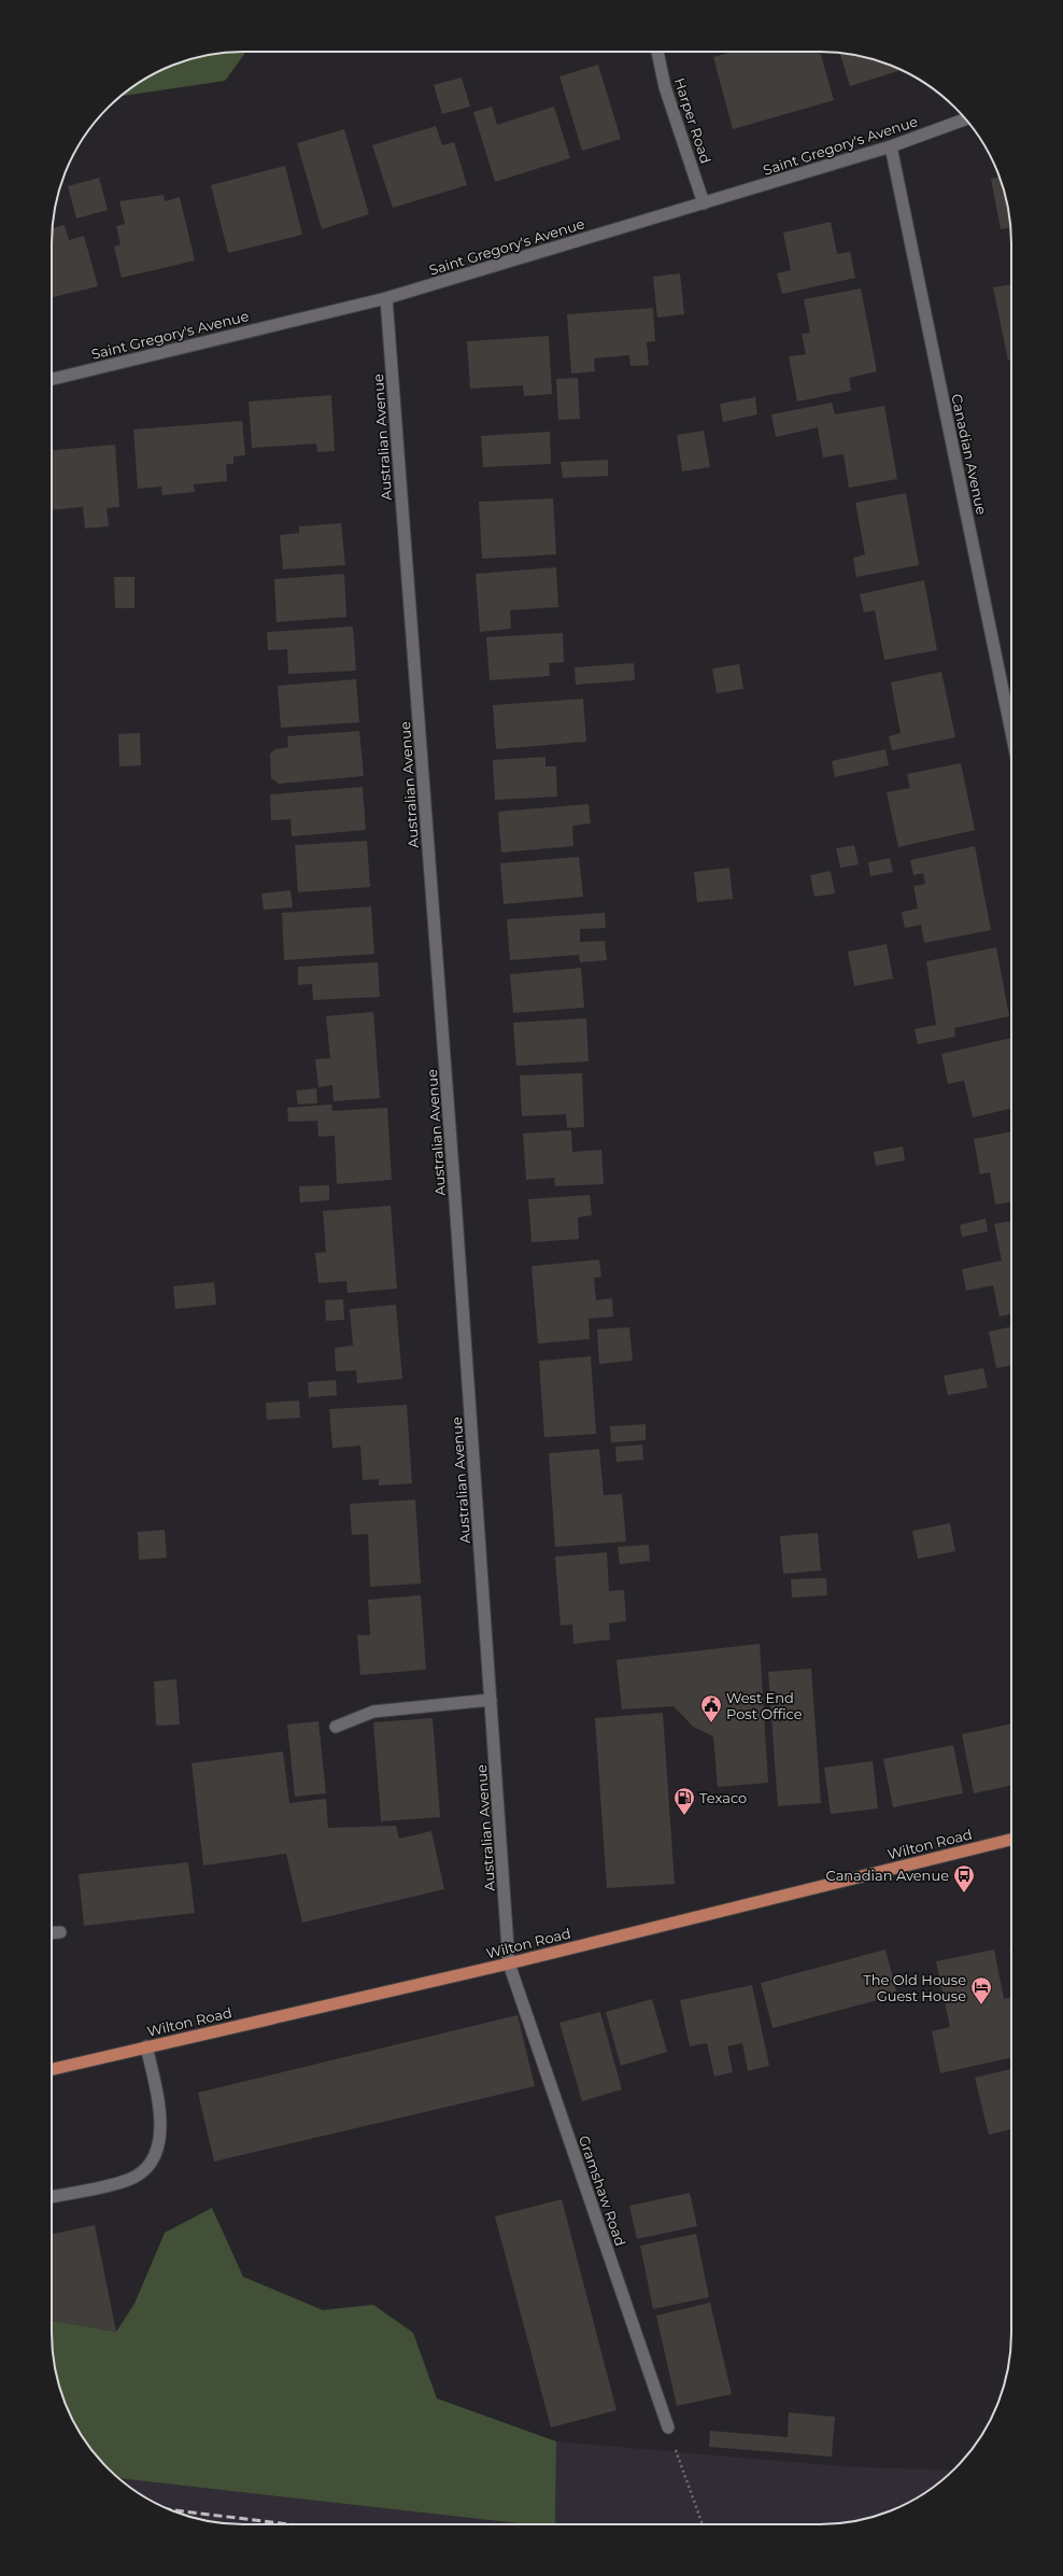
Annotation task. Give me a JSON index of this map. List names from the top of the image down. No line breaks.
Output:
{"streets":{"highway":["Wilton Road"],"street":["Harper Road","Saint Gregory's Avenue","Australian Avenue","Canadian Avenue","Gramshaw Road"]},"crossings":[["Harper Road","Saint Gregory's Avenue"],["Saint Gregory's Avenue","Australian Avenue"],["Saint Gregory's Avenue","Canadian Avenue"],["Australian Avenue","Wilton Road"],["Australian Avenue","Gramshaw Road"],["Wilton Road","Gramshaw Road"]],"places":{"public building":["West End Post Office"],"fuel station":["Texaco"],"bus stop":["Canadian Avenue"],"hotel":["The Old House Guest House"]}}
